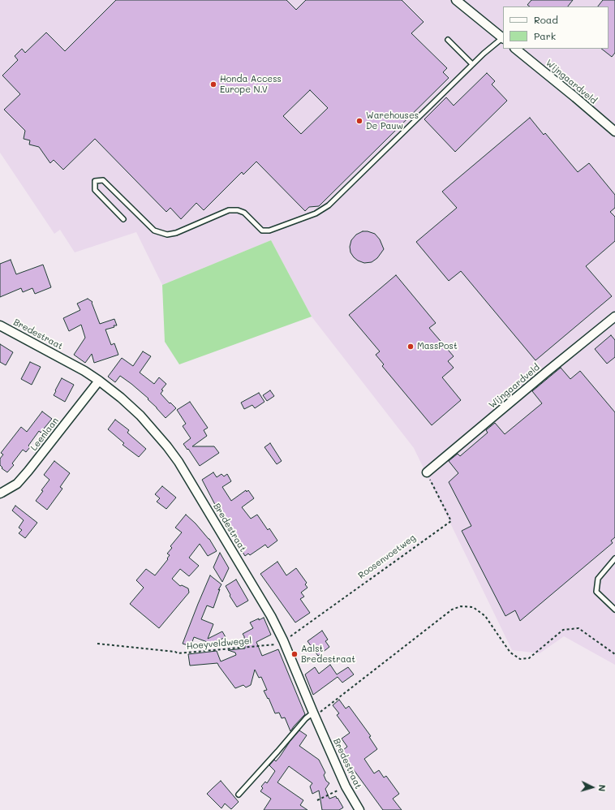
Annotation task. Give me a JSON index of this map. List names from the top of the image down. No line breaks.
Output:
{"streets":{"street":["Wijngaardveld","Bredestraat","Leenlaan"],"path":["Roosenvoetweg","Hoeyveldwegel"]},"crossings":[["Wijngaardveld","Roosenvoetweg"],["Bredestraat","Leenlaan"],["Bredestraat","Roosenvoetweg"],["Bredestraat","Hoeyveldwegel"],["Roosenvoetweg","Hoeyveldwegel"]],"places":["Honda Access Europe N.V","Warehouses De Pauw","MassPost","Aalst Bredestraat"],"legend":["Road","Park"],"north":"right"}
